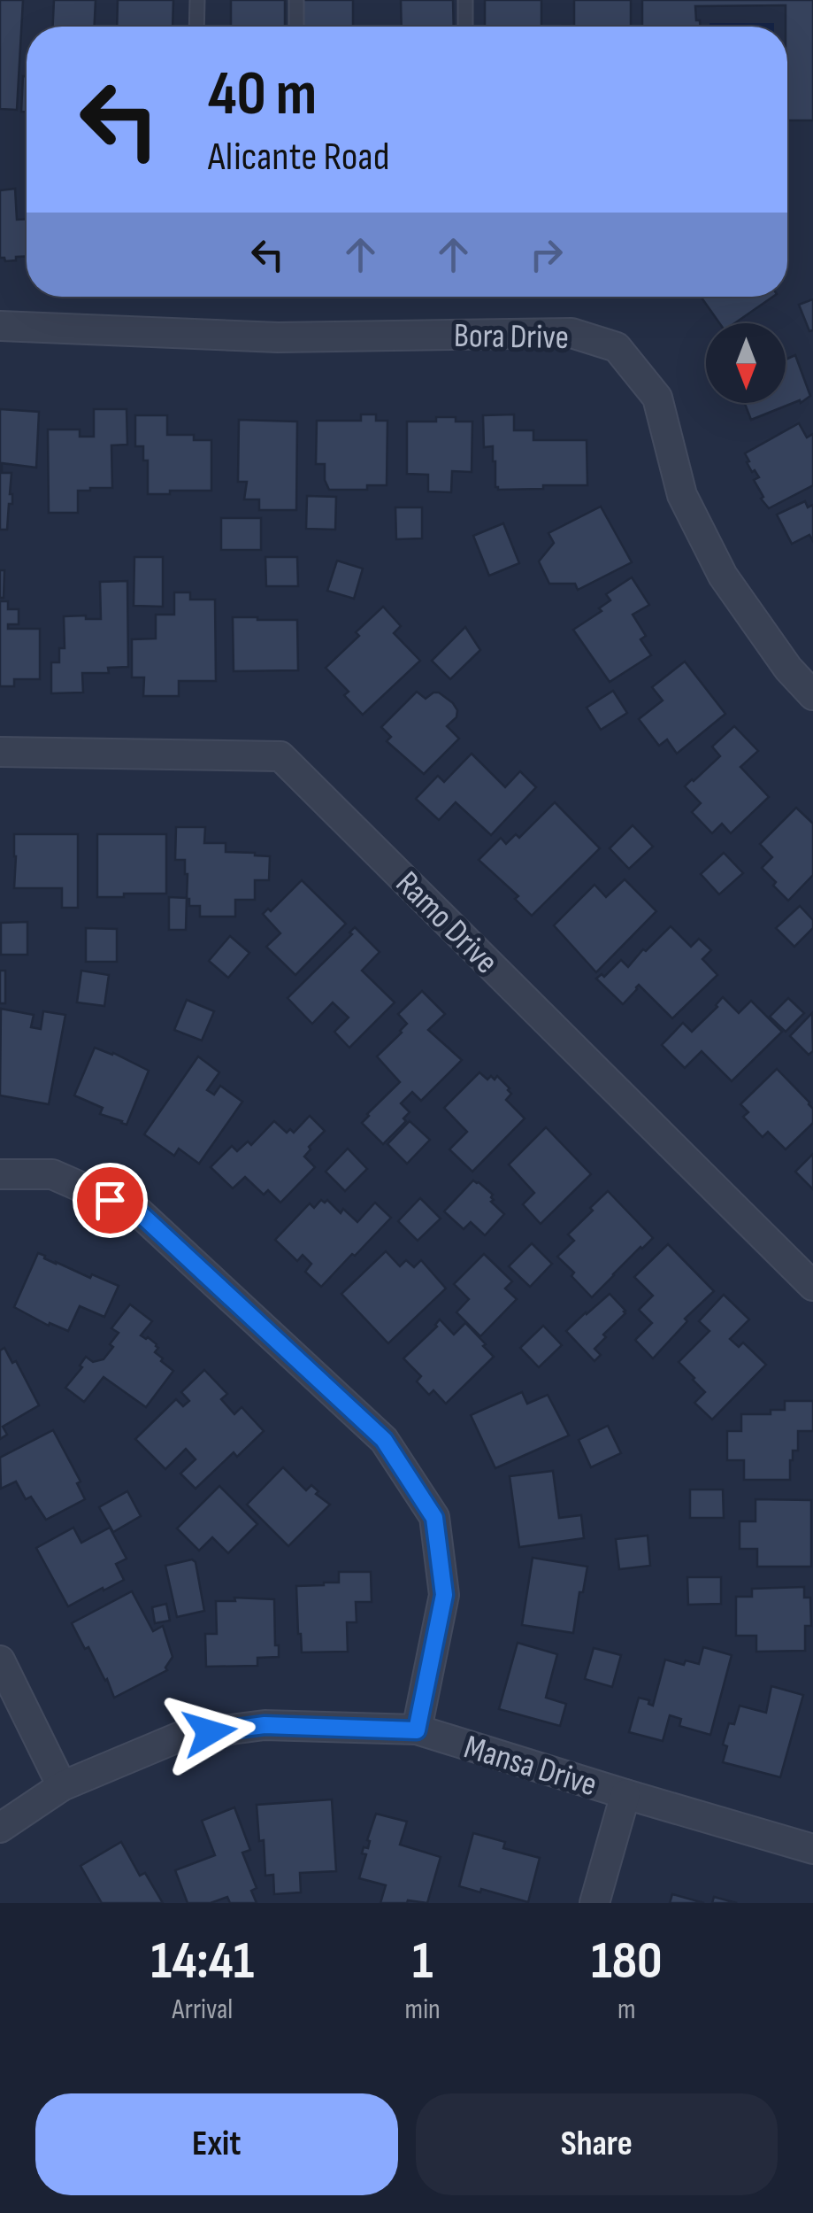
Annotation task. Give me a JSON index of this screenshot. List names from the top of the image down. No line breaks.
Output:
{"streets":{"street":["Bora Drive","Ramo Drive","Mansa Drive"]},"north":"bottom","page":{"turn":["40 m","Alicante Road"],"eta":["14:41","Arrival","1","min","180","m"],"buttons":["Exit","Share"]}}
